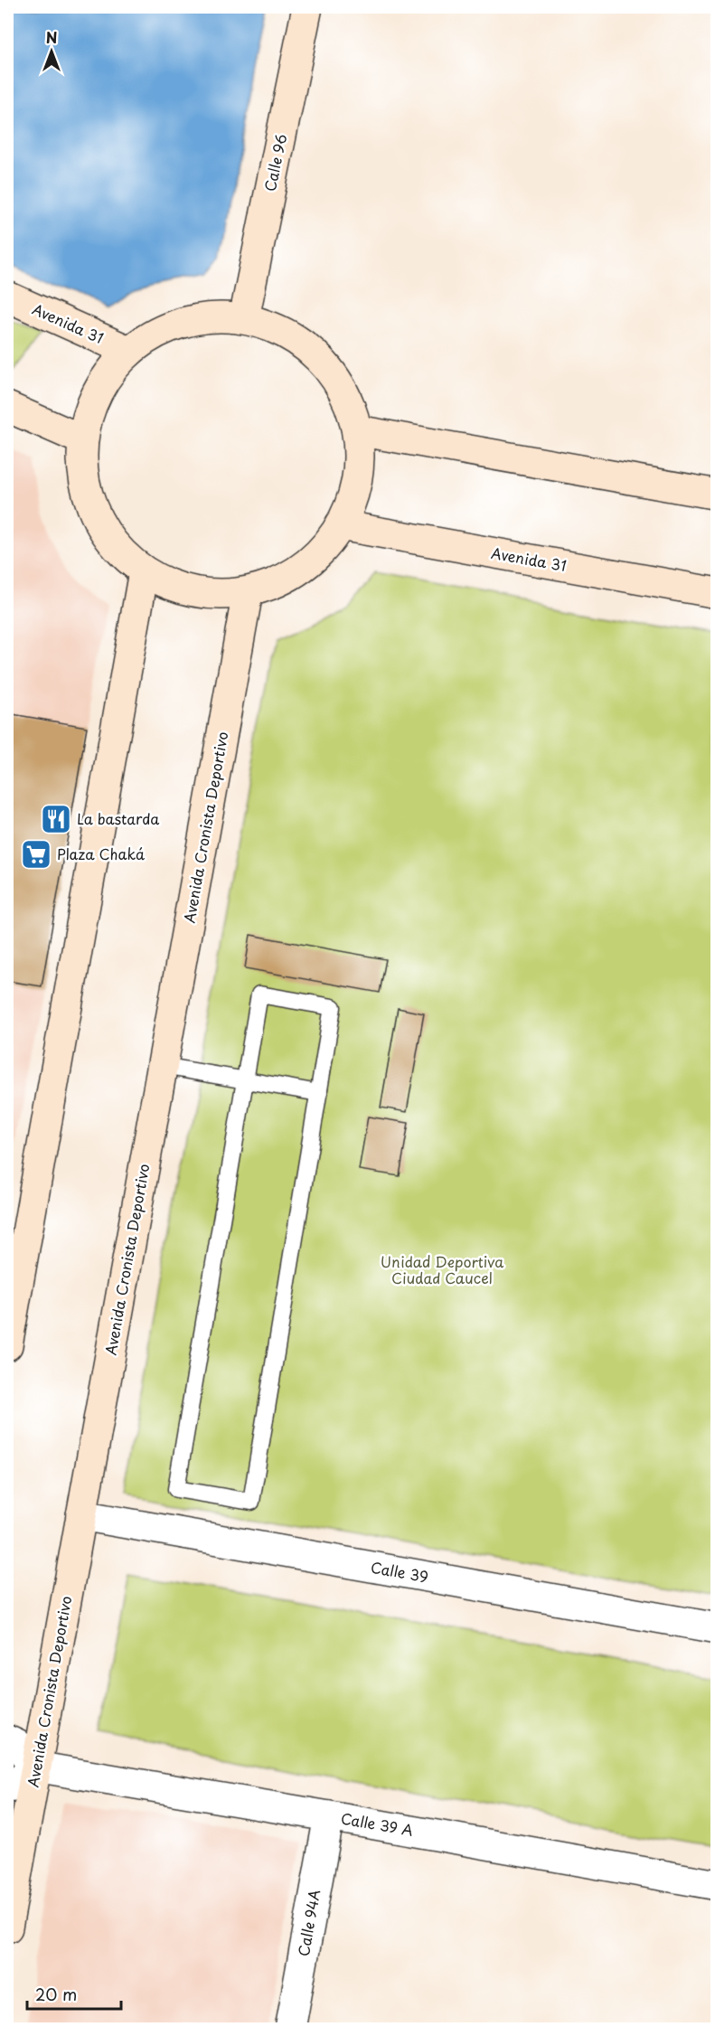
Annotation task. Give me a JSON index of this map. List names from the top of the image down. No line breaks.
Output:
{"streets":{"main road":["Calle 96","Avenida 31","Avenida Cronista Deportivo"],"street":["Calle 39","Calle 39 A","Calle 94A"]},"crossings":[["Avenida Cronista Deportivo","Calle 39"],["Avenida Cronista Deportivo","Calle 39 A"],["Calle 39 A","Calle 94A"]],"parks":["Unidad Deportiva Ciudad Caucel"],"places":{"restaurant":["La bastarda"],"supermarket":["Plaza Chaká"]},"scale_bar":"20 m","north":"top"}
